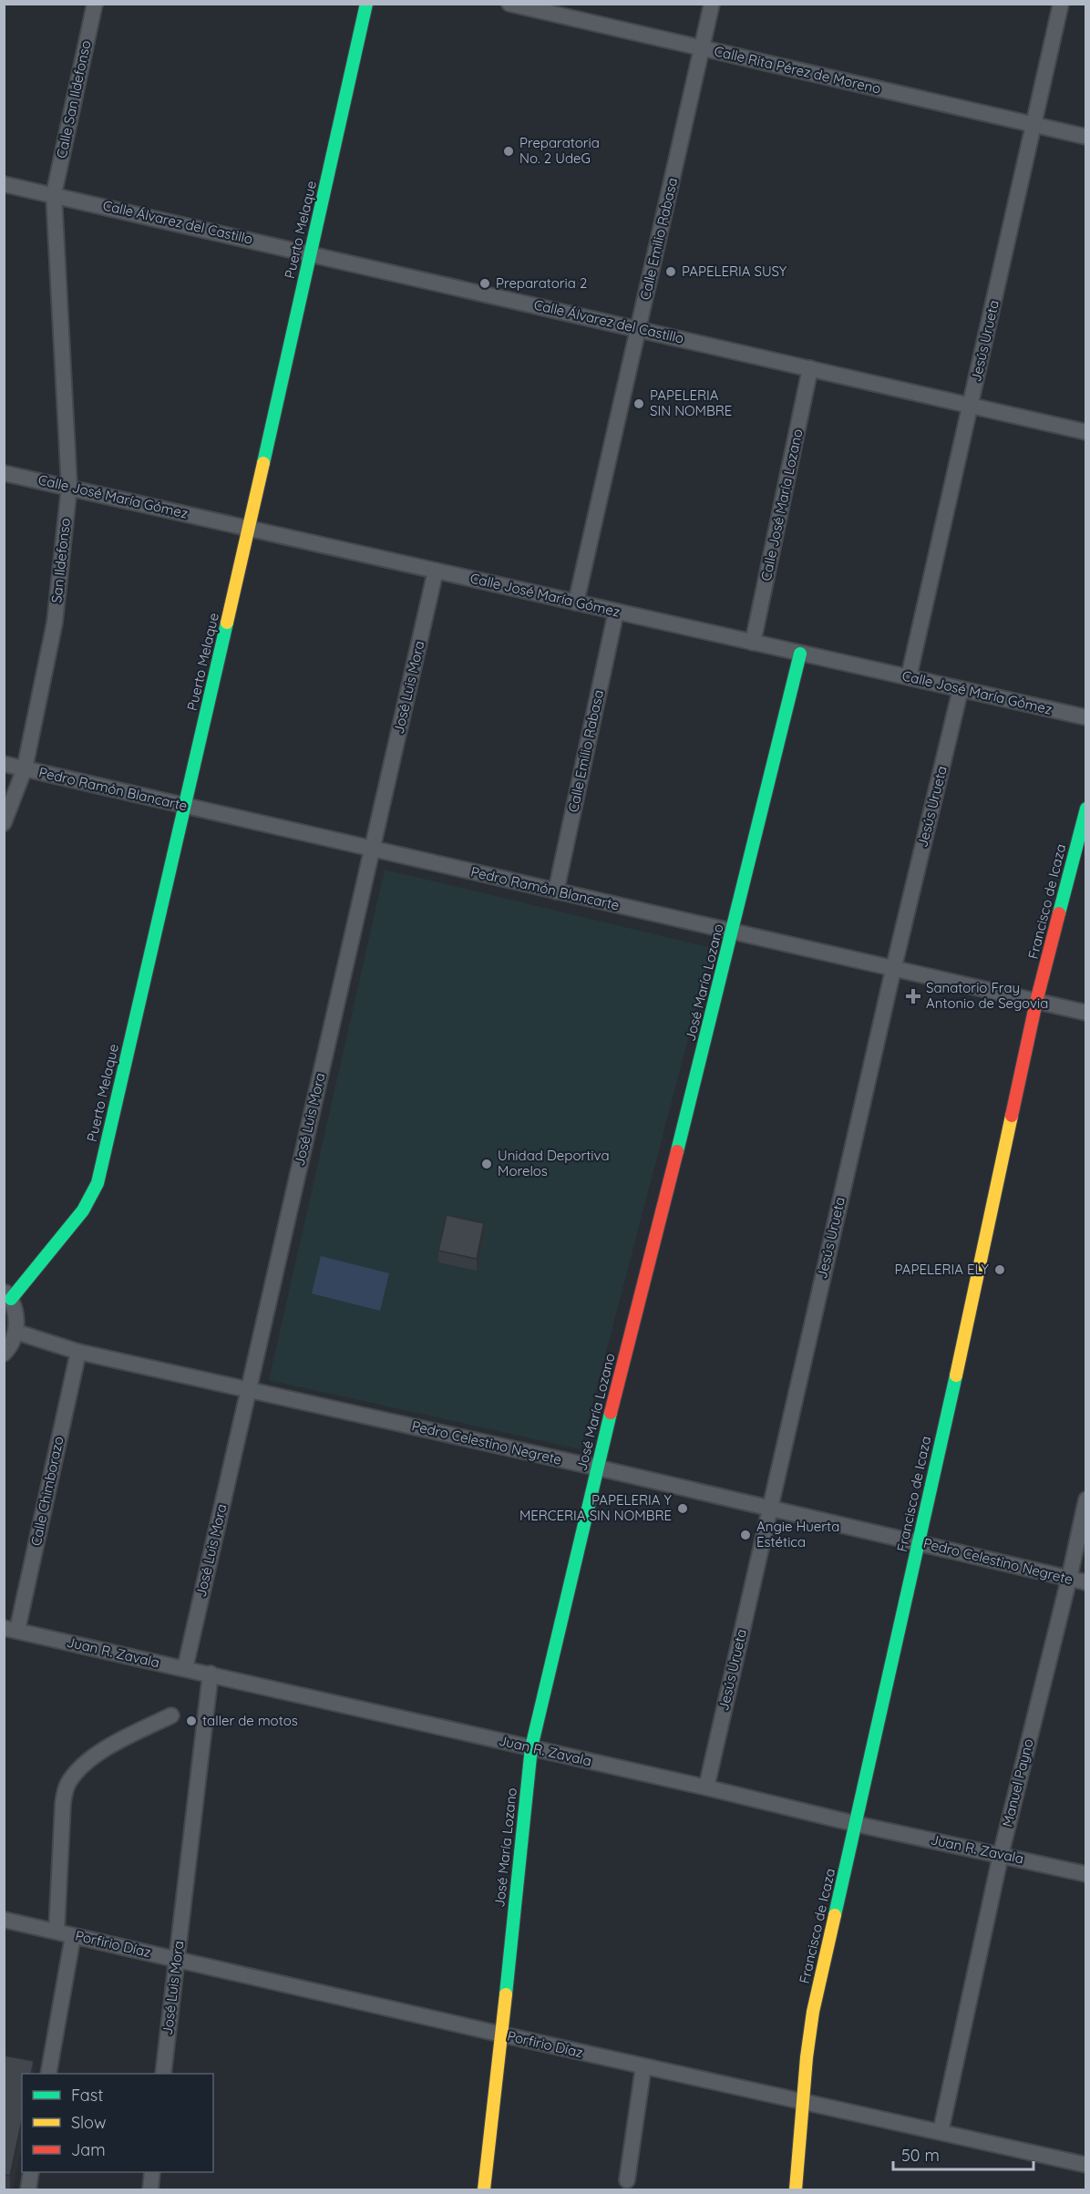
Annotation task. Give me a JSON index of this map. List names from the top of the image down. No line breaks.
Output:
{"streets":{"street":["Calle Rita Pérez de Moreno","Calle San Ildefonso","Calle Álvarez del Castillo","Puerto Melaque","Calle Emilio Rabasa","Jesús Urueta","Calle José María Gómez","Calle José María Lozano","San Ildefonso","José Luis Mora","Pedro Ramón Blancarte","Francisco de Icaza","José María Lozano","Pedro Celestino Negrete","Calle Chimborazo","Juan R. Zavala","Manuel Payno","Porfirio Díaz"]},"crossings":[["Calle Rita Pérez de Moreno","Calle Emilio Rabasa"],["Calle Rita Pérez de Moreno","Jesús Urueta"],["Calle San Ildefonso","Calle Álvarez del Castillo"],["Calle San Ildefonso","San Ildefonso"],["Calle Álvarez del Castillo","Puerto Melaque"],["Calle Álvarez del Castillo","Calle Emilio Rabasa"],["Calle Álvarez del Castillo","Jesús Urueta"],["Calle Álvarez del Castillo","Calle José María Lozano"],["Calle Álvarez del Castillo","San Ildefonso"],["Puerto Melaque","Calle José María Gómez"],["Puerto Melaque","Pedro Ramón Blancarte"],["Calle Emilio Rabasa","Calle José María Gómez"],["Calle Emilio Rabasa","Pedro Ramón Blancarte"],["Jesús Urueta","Calle José María Gómez"],["Jesús Urueta","Pedro Ramón Blancarte"],["Jesús Urueta","Pedro Celestino Negrete"],["Jesús Urueta","Juan R. Zavala"],["Calle José María Gómez","Calle José María Lozano"],["Calle José María Gómez","San Ildefonso"],["Calle José María Gómez","José Luis Mora"],["Calle José María Gómez","José María Lozano"],["San Ildefonso","Pedro Ramón Blancarte"],["José Luis Mora","Pedro Ramón Blancarte"],["José Luis Mora","Pedro Celestino Negrete"],["José Luis Mora","Juan R. Zavala"],["José Luis Mora","Porfirio Díaz"],["Pedro Ramón Blancarte","Francisco de Icaza"],["Pedro Ramón Blancarte","José María Lozano"],["Francisco de Icaza","Pedro Celestino Negrete"],["Francisco de Icaza","Juan R. Zavala"],["Francisco de Icaza","Porfirio Díaz"],["José María Lozano","Pedro Celestino Negrete"],["José María Lozano","Juan R. Zavala"],["José María Lozano","Porfirio Díaz"],["Pedro Celestino Negrete","Calle Chimborazo"],["Pedro Celestino Negrete","Manuel Payno"],["Calle Chimborazo","Juan R. Zavala"],["Juan R. Zavala","Manuel Payno"],["Manuel Payno","Porfirio Díaz"]],"places":{"other":["Preparatoria No. 2 UdeG","PAPELERIA SUSY","Preparatoria 2","PAPELERIA SIN NOMBRE","Unidad Deportiva Morelos","PAPELERIA ELY","PAPELERIA Y MERCERIA SIN NOMBRE","Angie Huerta Estética","taller de motos"],"health":["Sanatorio Fray Antonio de Segovia"]},"legend":["Fast","Slow","Jam"],"scale_bar":"50 m"}
